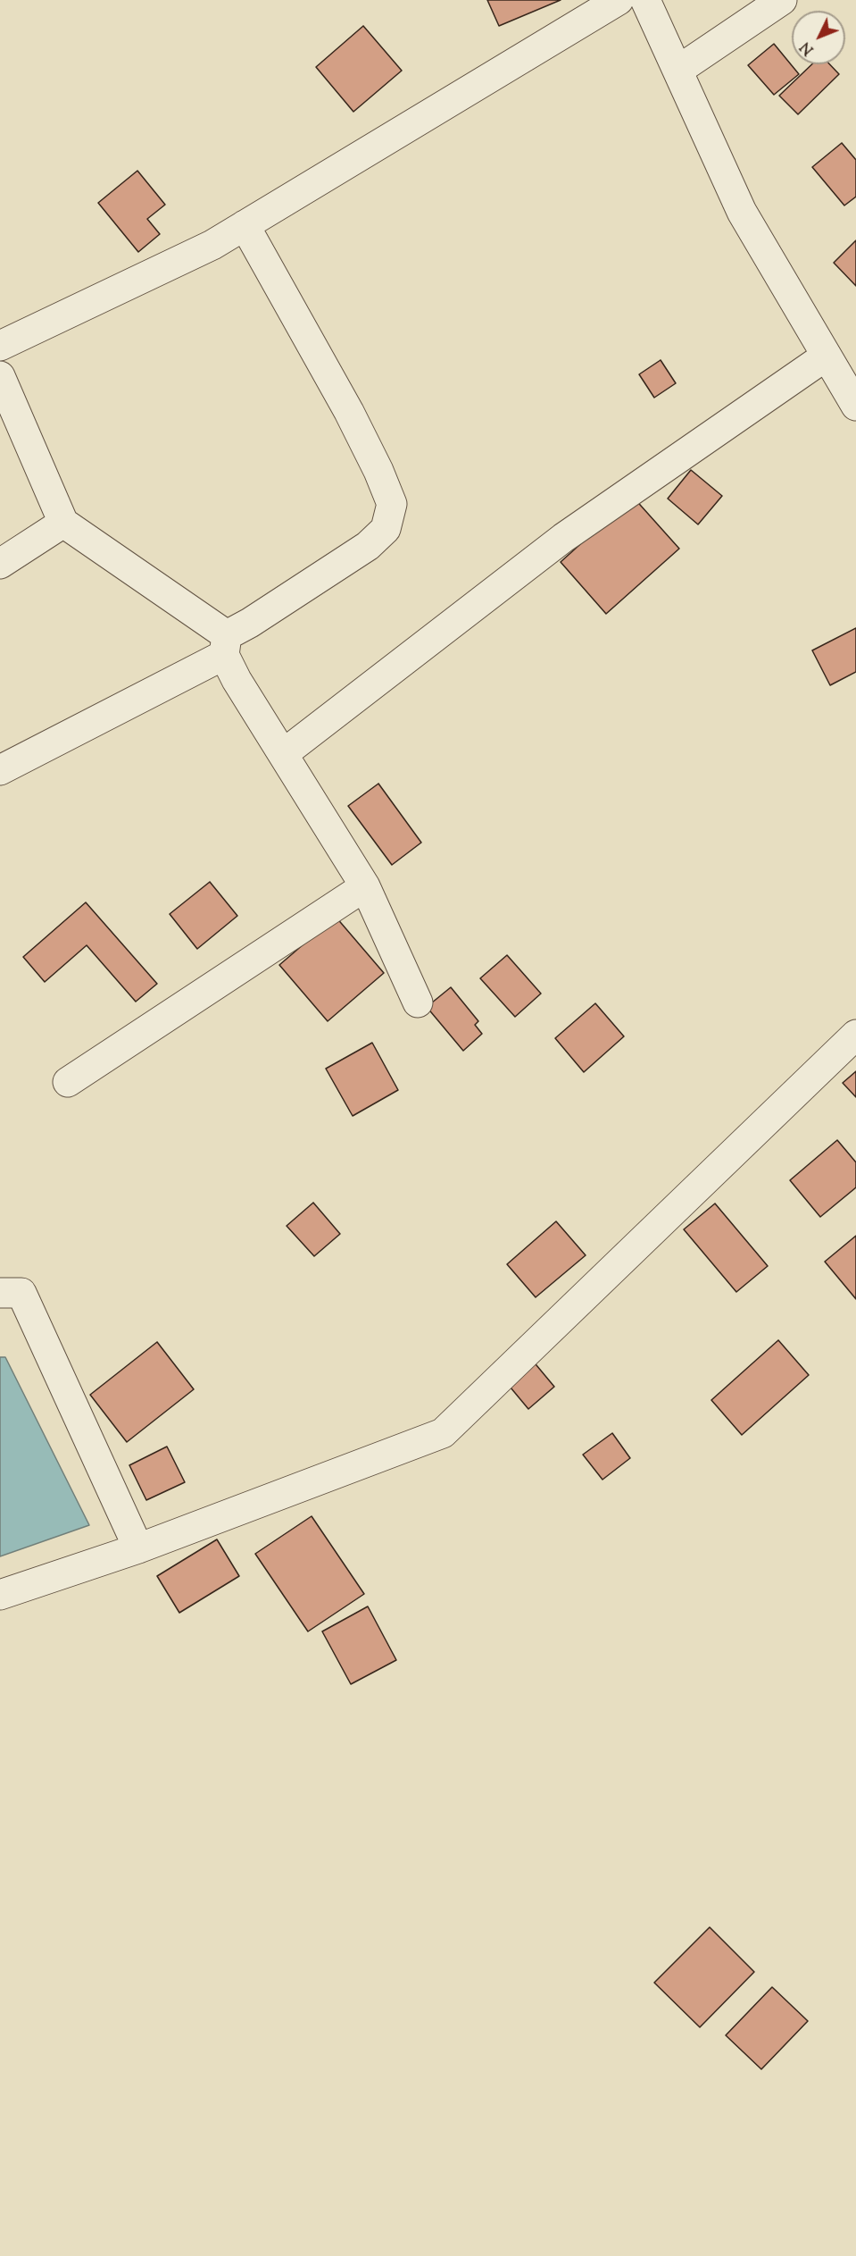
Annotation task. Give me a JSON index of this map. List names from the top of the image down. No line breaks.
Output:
{"north":"bottom left"}
